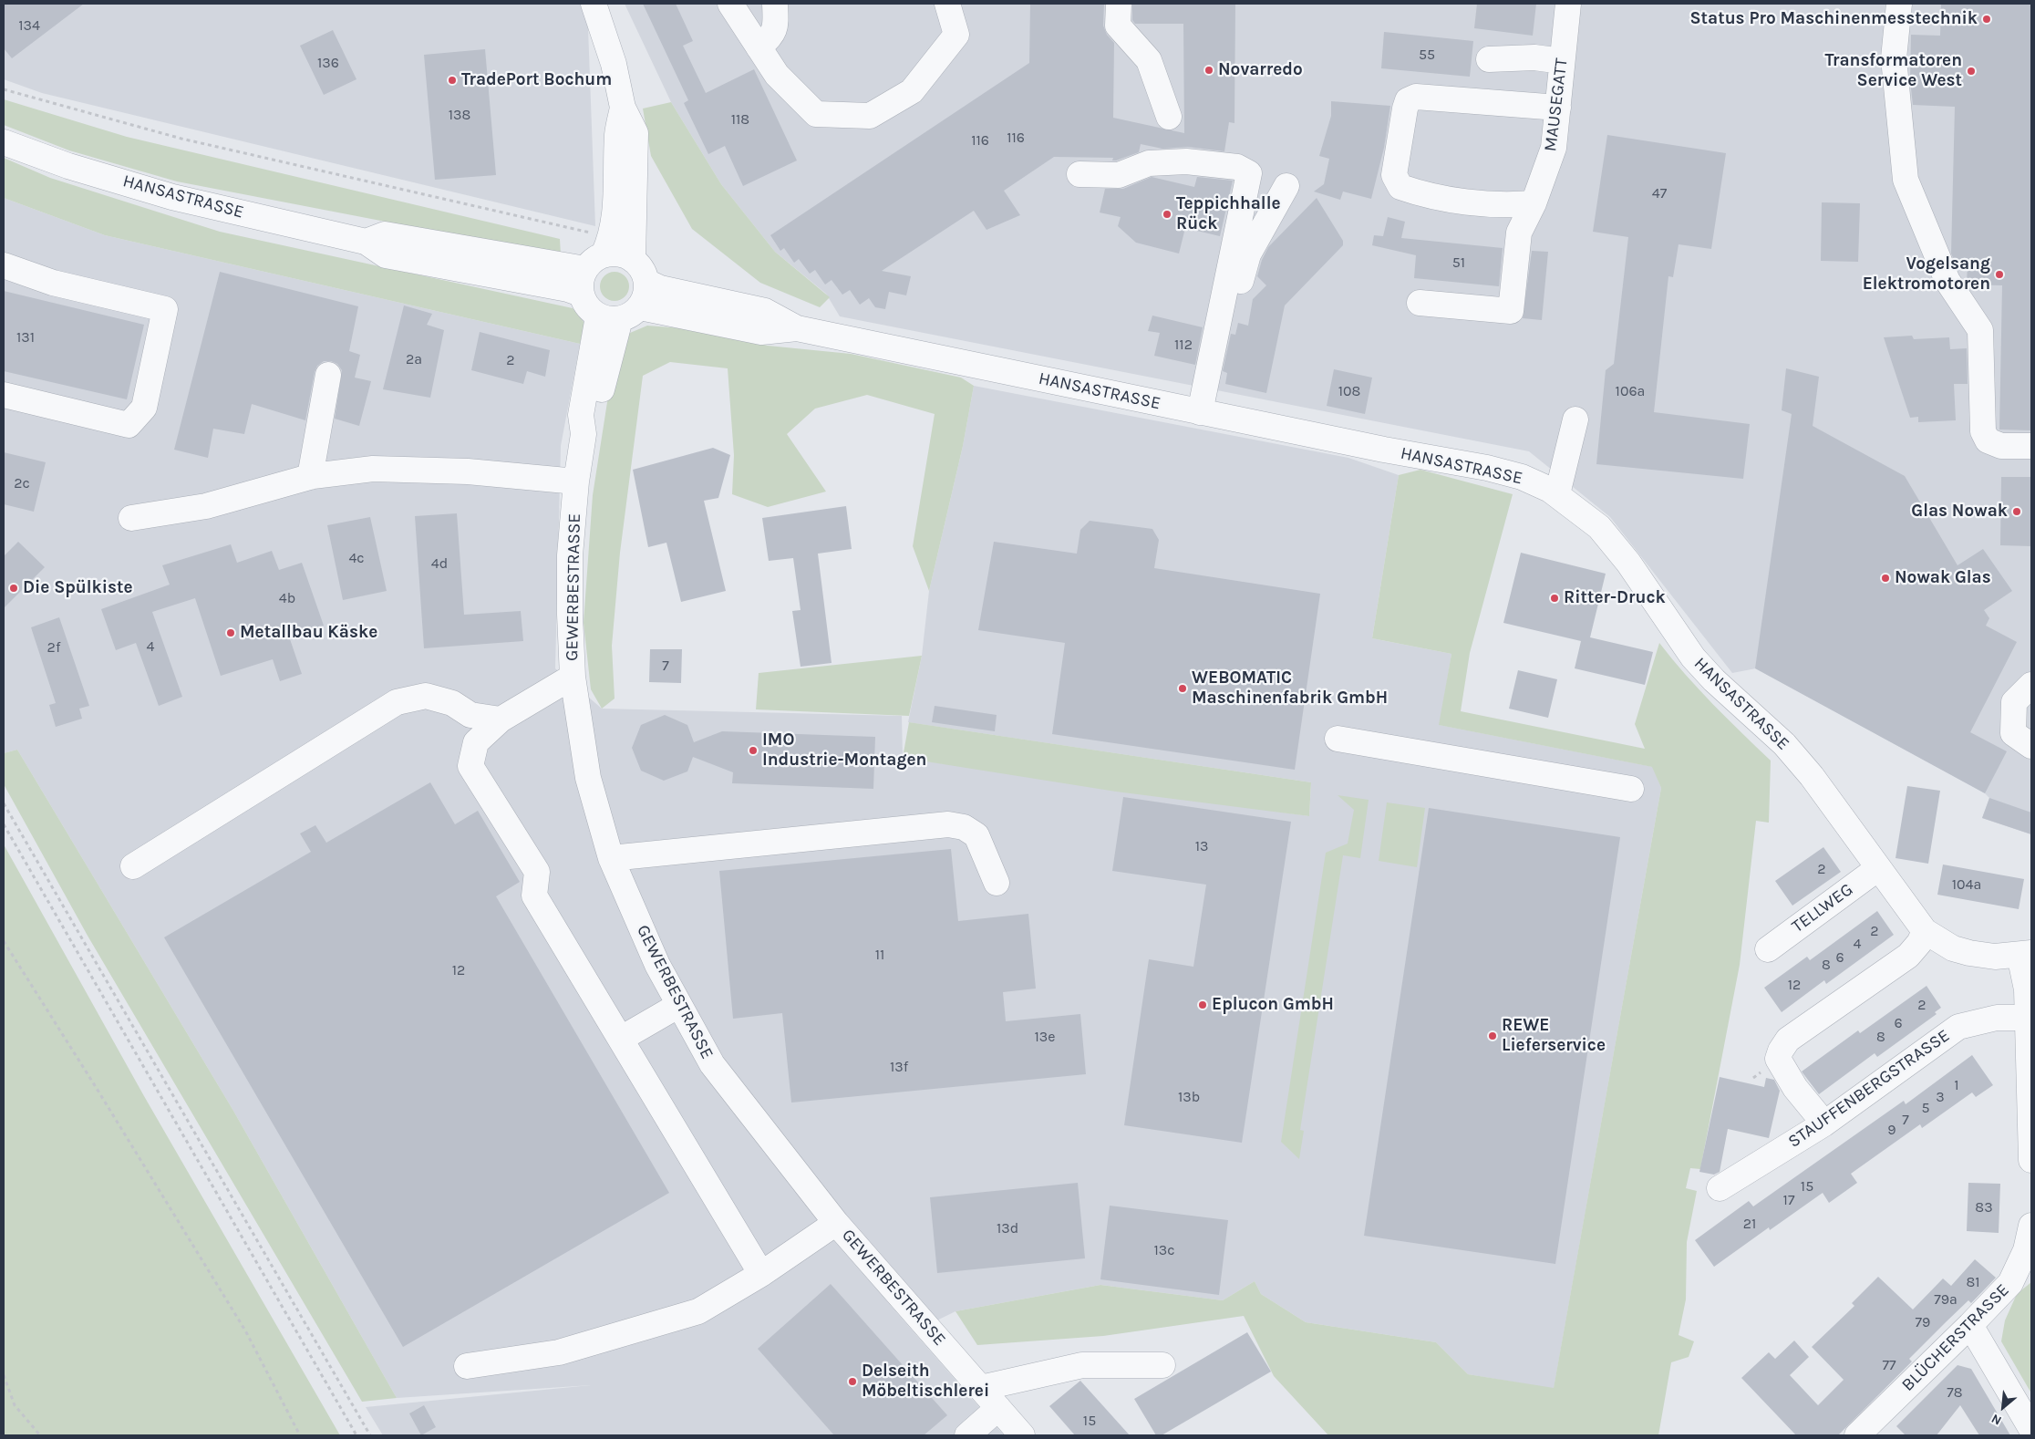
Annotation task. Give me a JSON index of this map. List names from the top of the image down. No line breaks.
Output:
{"streets":{"street":["MAUSEGATT","HANSASTRASSE","GEWERBESTRASSE","TELLWEG","STAUFFENBERGSTRASSE","BLÜCHERSTRASSE"]},"crossings":[["HANSASTRASSE","GEWERBESTRASSE"],["HANSASTRASSE","TELLWEG"]],"places":["Status Pro Maschinenmesstechnik","Novarredo","Transformatoren Service West","TradePort Bochum","Teppichhalle Rück","Vogelsang Elektromotoren","Glas Nowak","Nowak Glas","Die Spülkiste","Ritter-Druck","Metallbau Käske","WEBOMATIC Maschinenfabrik GmbH","IMO Industrie-Montagen","Eplucon GmbH","REWE Lieferservice","Delseith Möbeltischlerei"],"house_numbers":["134","55","136","138","118","116","116","47","51","131","112","2a","2","108","106a","2c","4c","4d","4b","4","2f","7","13","2","104a","2","4","11","6","8","12","12","2","6","13e","8","13f","1","13b","3","5","7","9","15","17","83","21","13d","13c","81","79a","79","77","78","15"],"north":"bottom left"}
